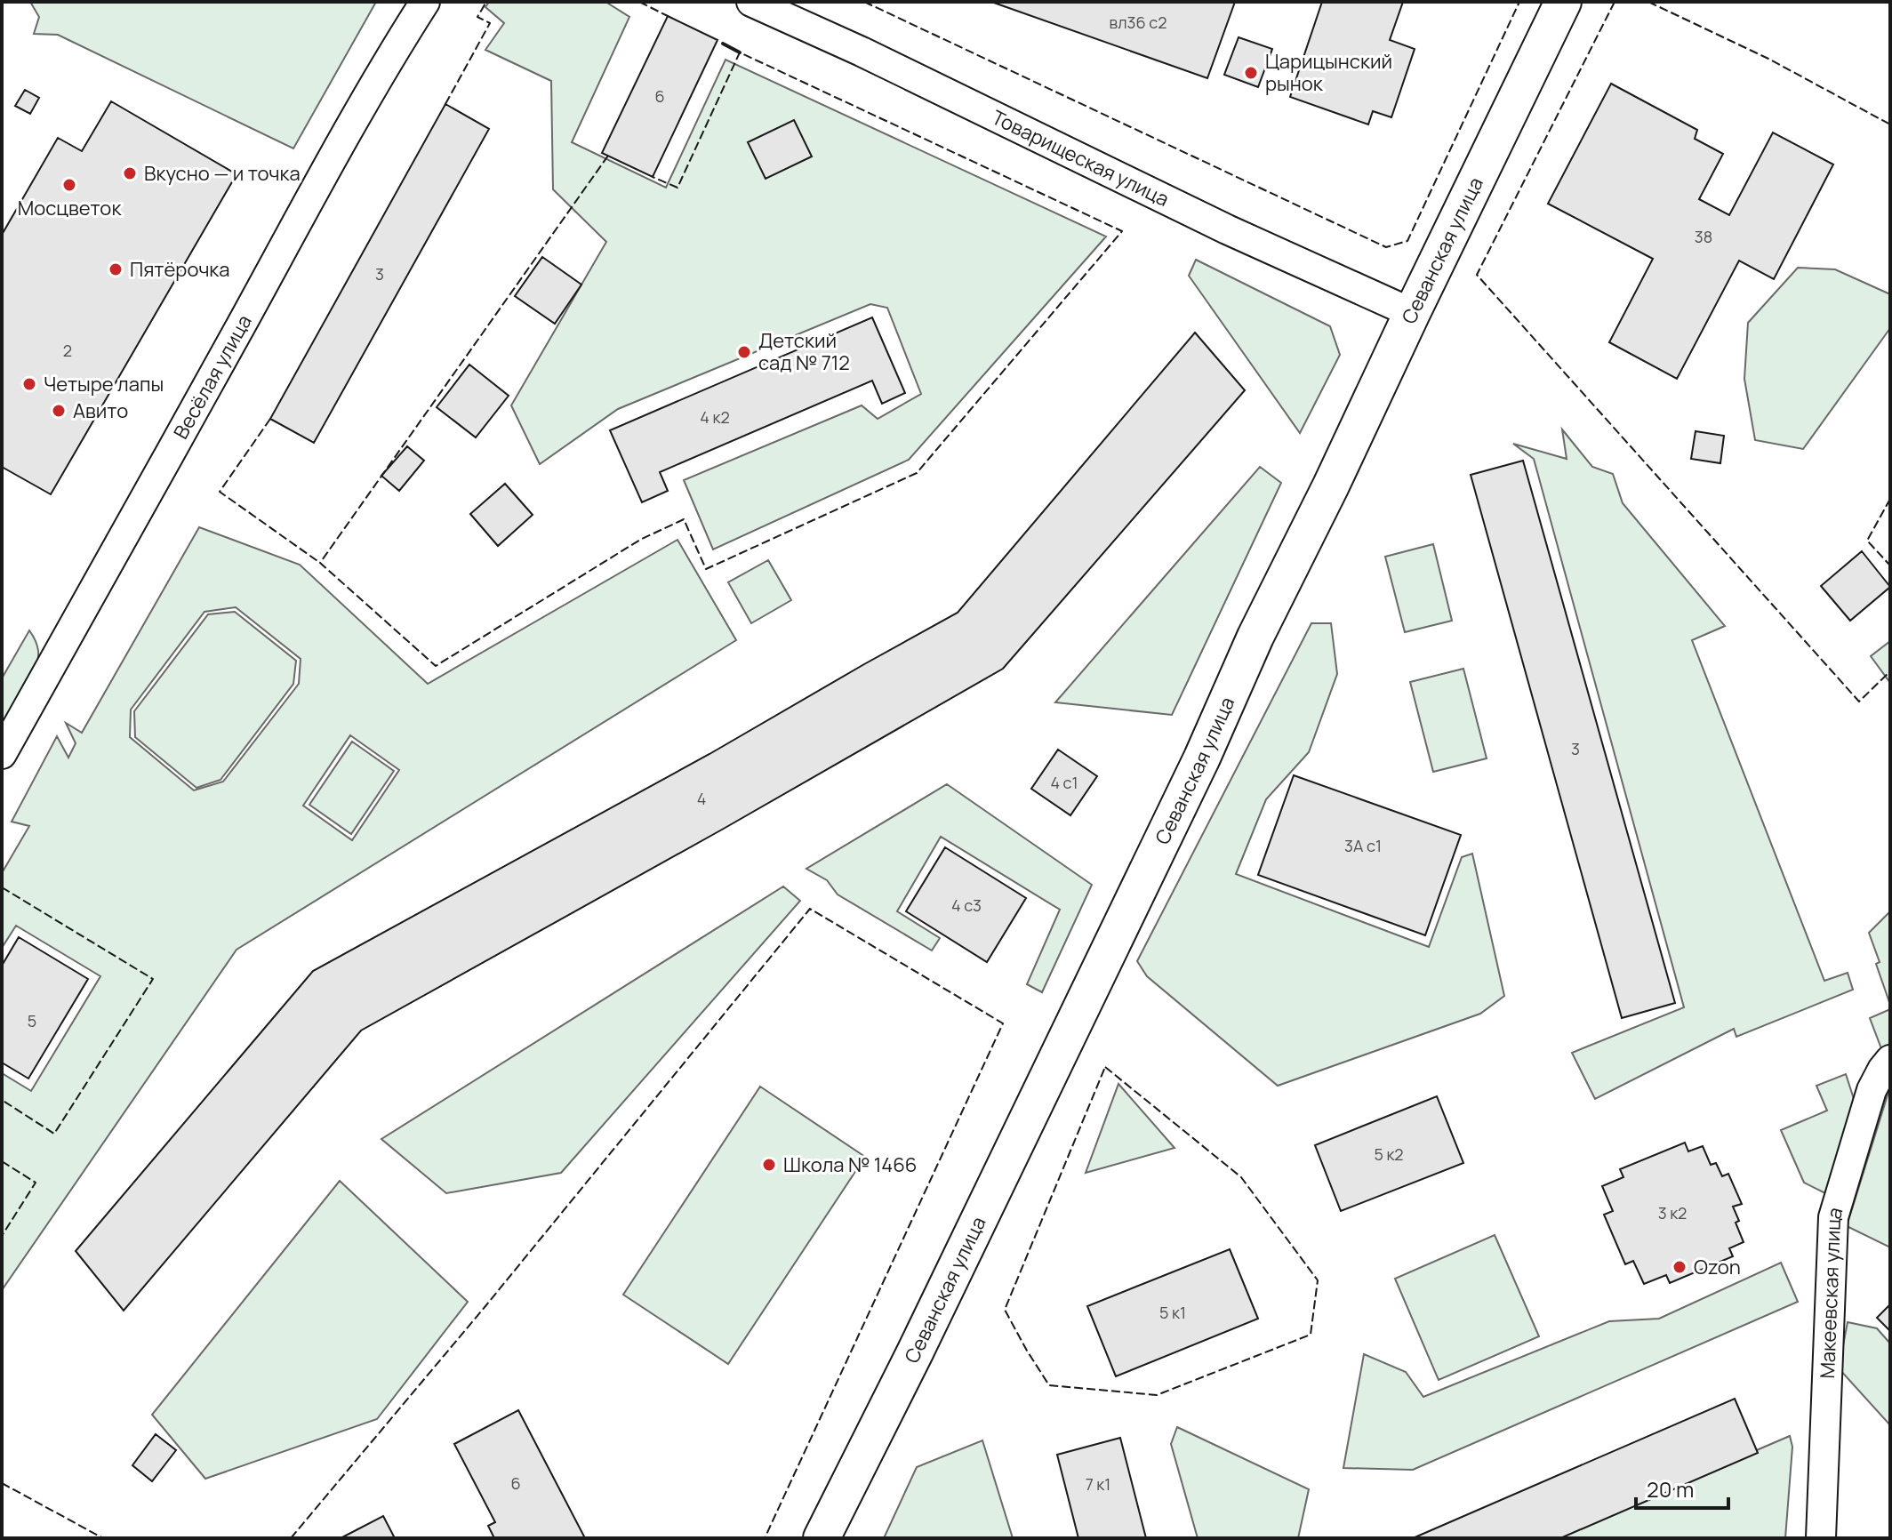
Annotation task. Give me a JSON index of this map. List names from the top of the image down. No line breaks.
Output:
{"streets":{"street":["Товарищеская улица","Севанская улица","Весёлая улица","Макеевская улица"]},"crossings":[["Товарищеская улица","Севанская улица"]],"places":["Царицынский рынок","Вкусно — и точка","Мосцветок","Пятёрочка","Детский сад № 712","Четыре лапы","Авито","Школа № 1466","Ozon"],"house_numbers":["вл36 с2","6","38","3","2","4 к2","3","4 с1","4","3А с1","4 с3","5","5 к2","3 к2","5 к1","6","7 к1"],"scale_bar":"20 m"}
